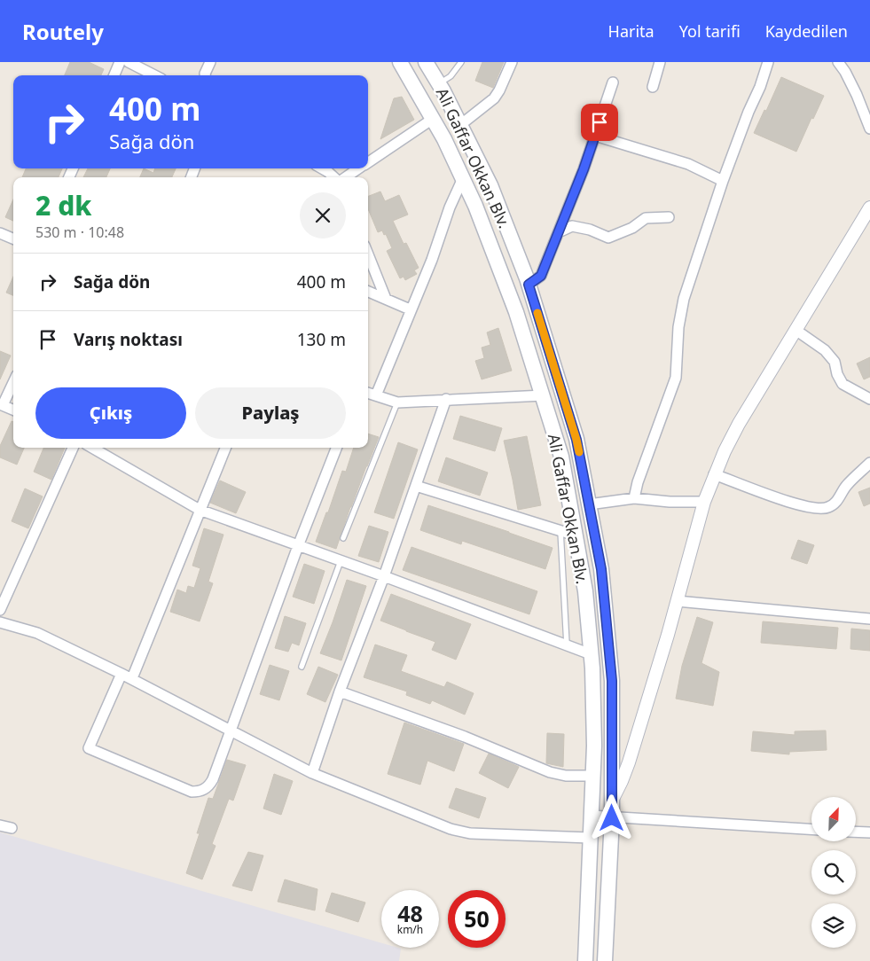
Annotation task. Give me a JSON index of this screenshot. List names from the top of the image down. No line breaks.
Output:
{"streets":{"main road":["Ali Gaffar Okkan Blv."]},"north":"top right","page":{"header":"Routely","nav":["Harita","Yol tarifi","Kaydedilen"],"turn":["400 m","Sağa dön"],"heading":["2 dk","530 m · 10:48"],"list":[{"name":"Sağa dön","value":"400 m"},{"name":"Varış noktası","value":"130 m"}],"buttons":["Çıkış","Paylaş"],"speed":"48 km/h","limit":"50"}}
